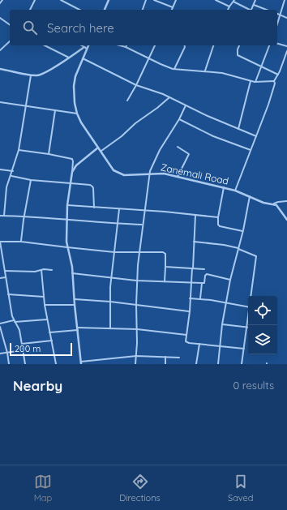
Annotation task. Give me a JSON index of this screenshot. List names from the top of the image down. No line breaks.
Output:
{"streets":{"street":["Zanemali Road"]},"scale_bar":"200 m","page":{"search":"Search here","scale":"200 m","heading":["Nearby","0 results"],"nav":["Map","Directions","Saved"]}}
